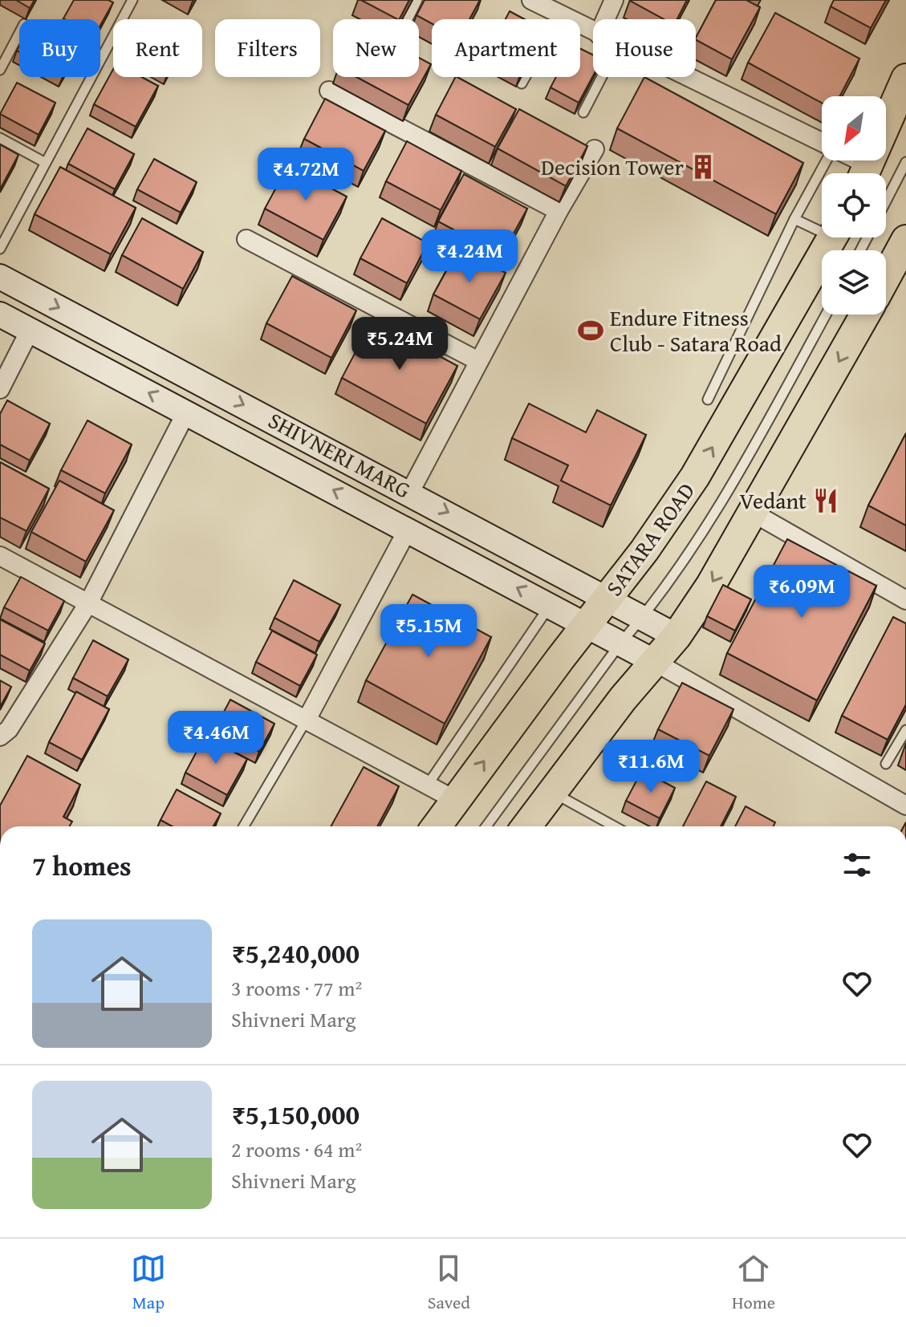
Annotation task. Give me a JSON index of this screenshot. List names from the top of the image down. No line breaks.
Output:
{"streets":{"highway":["SATARA ROAD"],"main road":["SHIVNERI MARG"]},"crossings":[["SHIVNERI MARG","SATARA ROAD"]],"places":{"building":["Decision Tower"],"sports":["Endure Fitness Club - Satara Road"],"restaurant":["Vedant"]},"north":"bottom left","page":{"chip":["Buy","Rent","Filters","New","Apartment","House"],"price":["₹4.72M","₹4.24M","₹5.24M","₹6.09M","₹5.15M","₹4.46M","₹11.6M"],"heading":"7 homes","list":[{"name":"₹5,240,000","note":"3 rooms · 77 m² · Shivneri Marg"},{"name":"₹5,150,000","note":"2 rooms · 64 m² · Shivneri Marg"}],"tabs":["Map","Saved","Home"]}}
